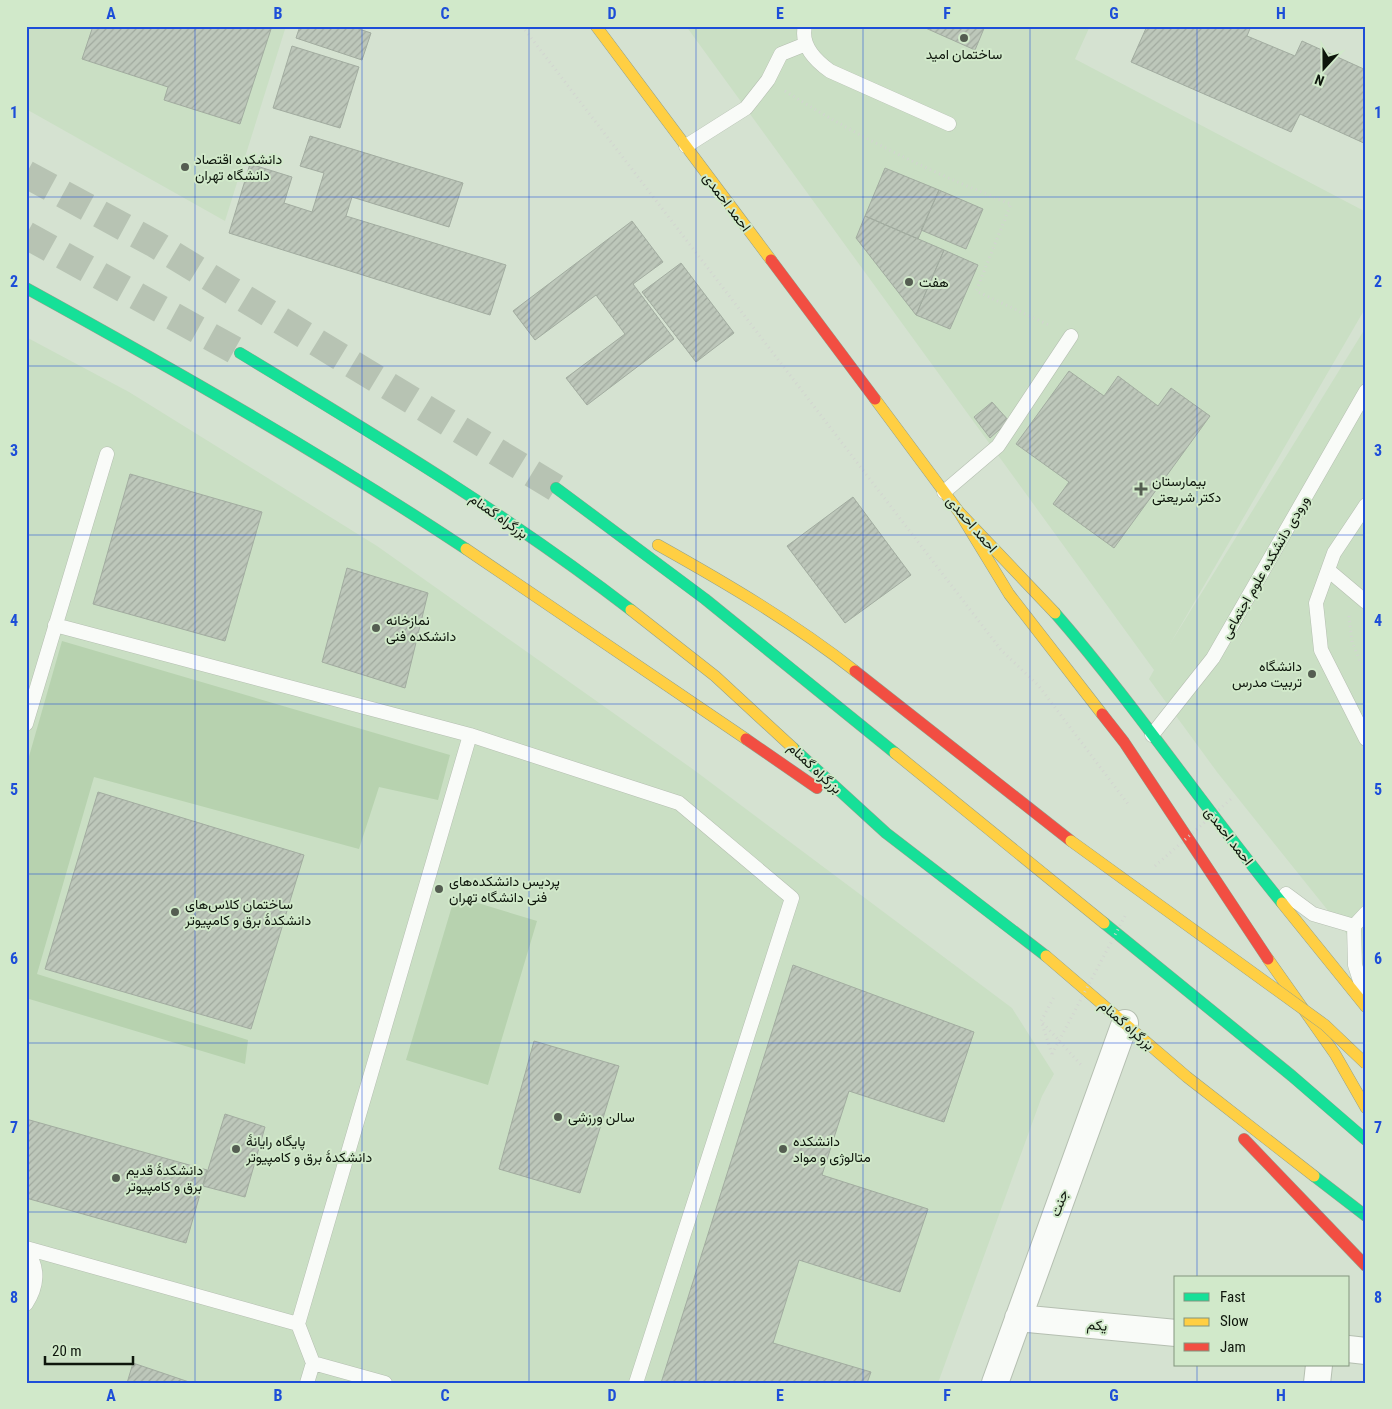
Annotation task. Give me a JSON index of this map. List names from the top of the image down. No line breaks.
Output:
{"streets":{"main road":["احمد احمدی","بزرگراه گمنام"],"street":["جنت","یکم"],"lane":["ورودی دانشکده علوم اجتماعی"]},"crossings":[["احمد احمدی","ورودی دانشکده علوم اجتماعی"],["بزرگراه گمنام","جنت"],["جنت","یکم"]],"places":{"other":["ساختمان امید","دانشکده اقتصاد دانشگاه تهران","هفت","نمازخانه دانشکده فنی","دانشگاه تربیت مدرس","پردیس دانشکده‌های فنی دانشگاه تهران","ساختمان کلاس‌های دانشکدهٔ برق و کامپیوتر","سالن ورزشی","پایگاه رایانهٔ دانشکدهٔ برق و کامپیوتر","دانشکده متالوژی و مواد","دانشکدهٔ قدیم برق و کامپیوتر"],"health":["بیمارستان دکتر شریعتی"]},"legend":["Fast","Slow","Jam"],"scale_bar":"20 m","north":"bottom","grid":{"columns":["A","B","C","D","E","F","G","H"],"rows":["1","2","3","4","5","6","7","8"]}}
